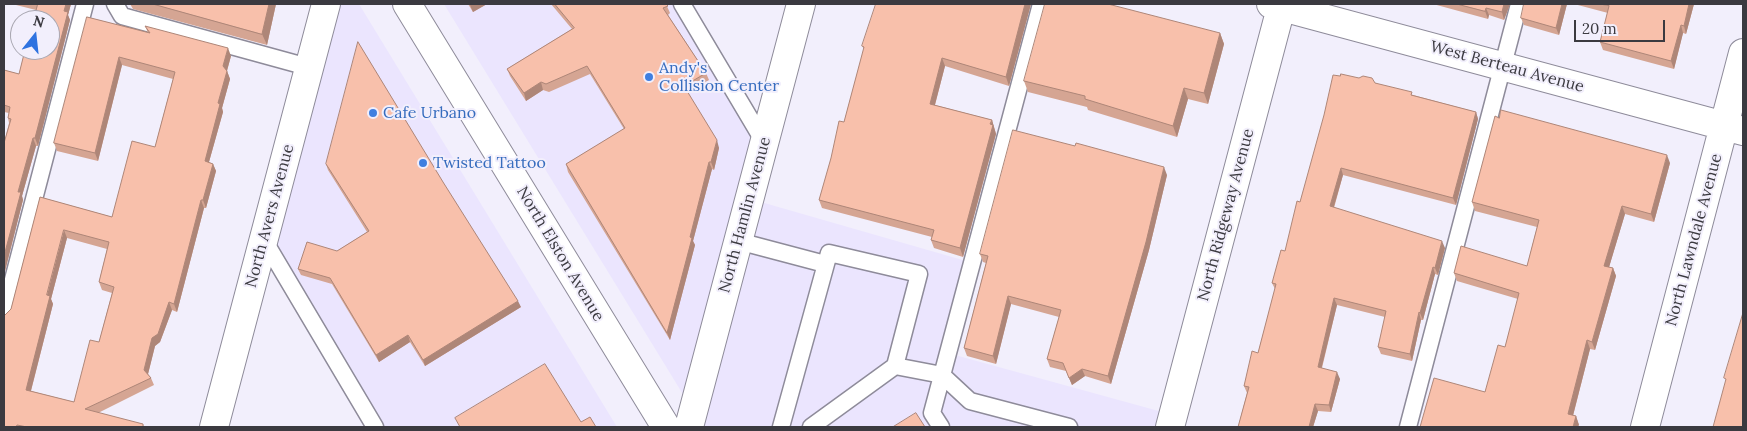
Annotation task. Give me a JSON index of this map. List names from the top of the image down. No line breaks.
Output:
{"streets":{"street":["West Berteau Avenue","North Hamlin Avenue","North Ridgeway Avenue","North Avers Avenue","North Lawndale Avenue","North Elston Avenue"]},"crossings":[["West Berteau Avenue","North Ridgeway Avenue"],["West Berteau Avenue","North Lawndale Avenue"]],"places":["Andy's Collision Center","Cafe Urbano","Twisted Tattoo"],"scale_bar":"20 m","north":"top"}
